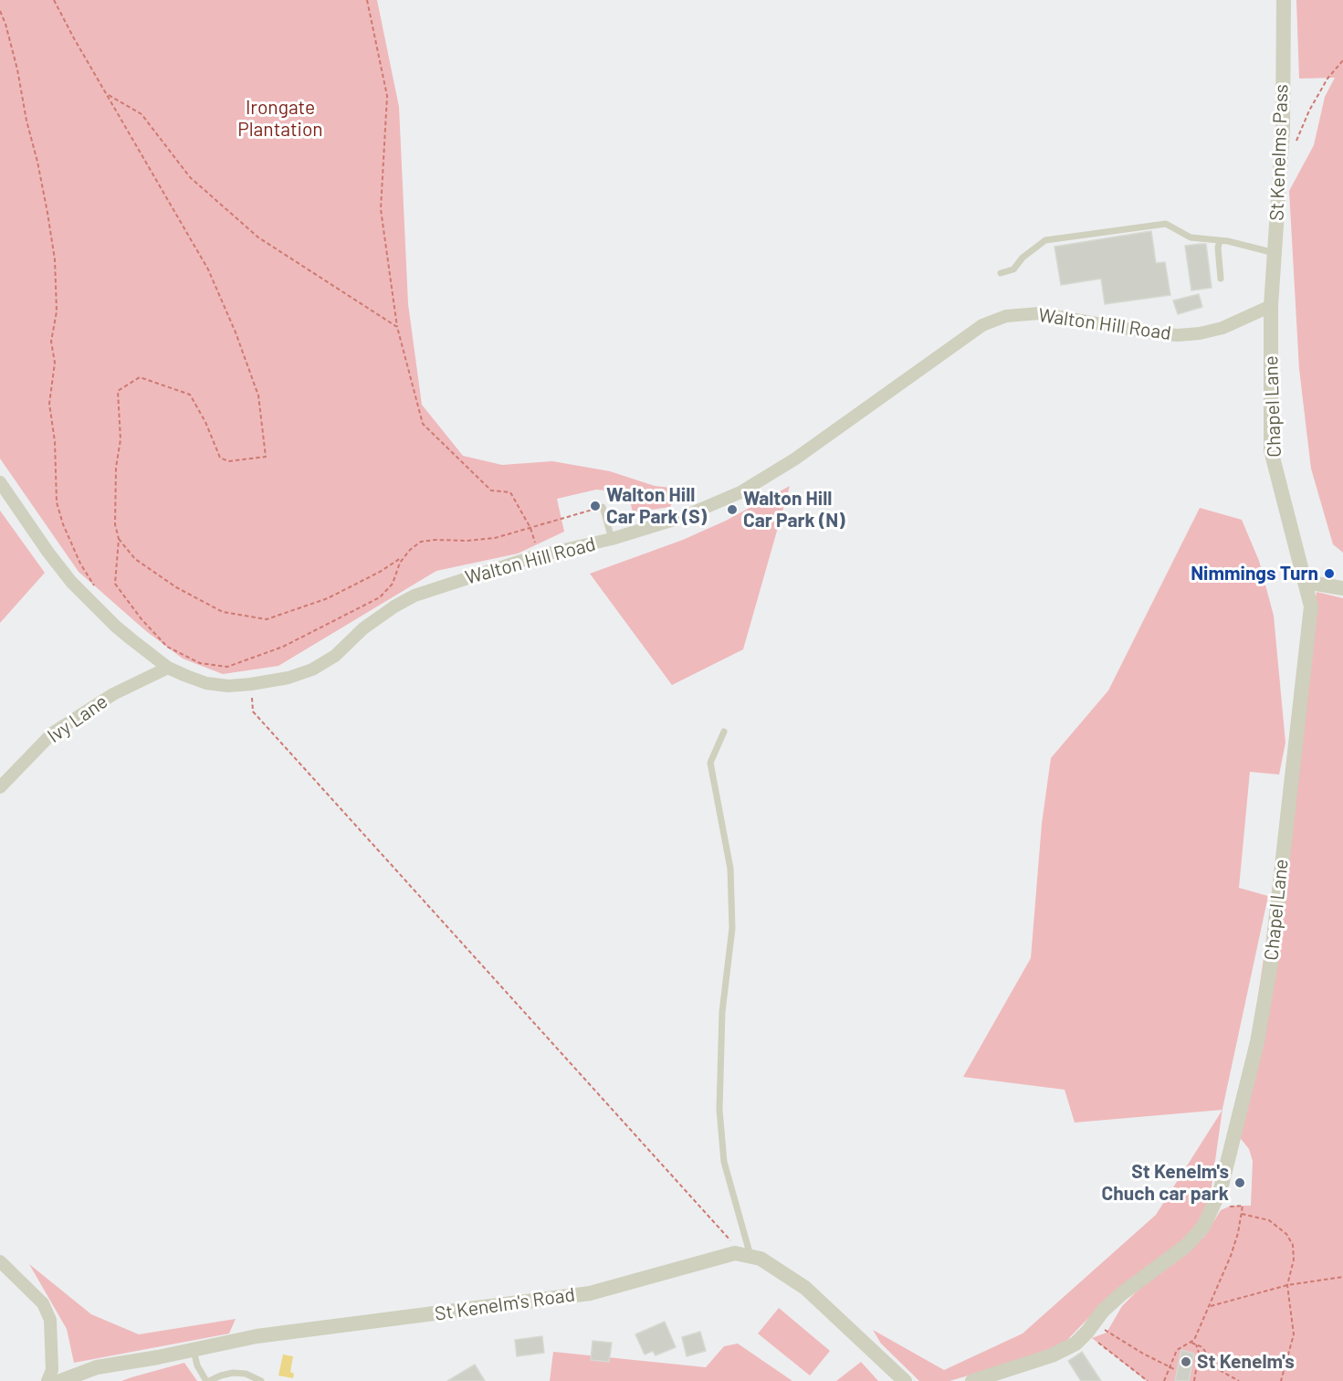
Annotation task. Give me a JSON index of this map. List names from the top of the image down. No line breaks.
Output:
{"streets":{"street":["St Kenelms Pass","Walton Hill Road","Chapel Lane","Ivy Lane","St Kenelm's Road"]},"crossings":[["St Kenelms Pass","Walton Hill Road"],["St Kenelms Pass","Chapel Lane"],["Walton Hill Road","Chapel Lane"],["Walton Hill Road","Ivy Lane"]],"parks":["Irongate Plantation"],"places":["Walton Hill Car Park (S)","Walton Hill Car Park (N)","Nimmings Turn","St Kenelm's Chuch car park","St Kenelm's"]}
